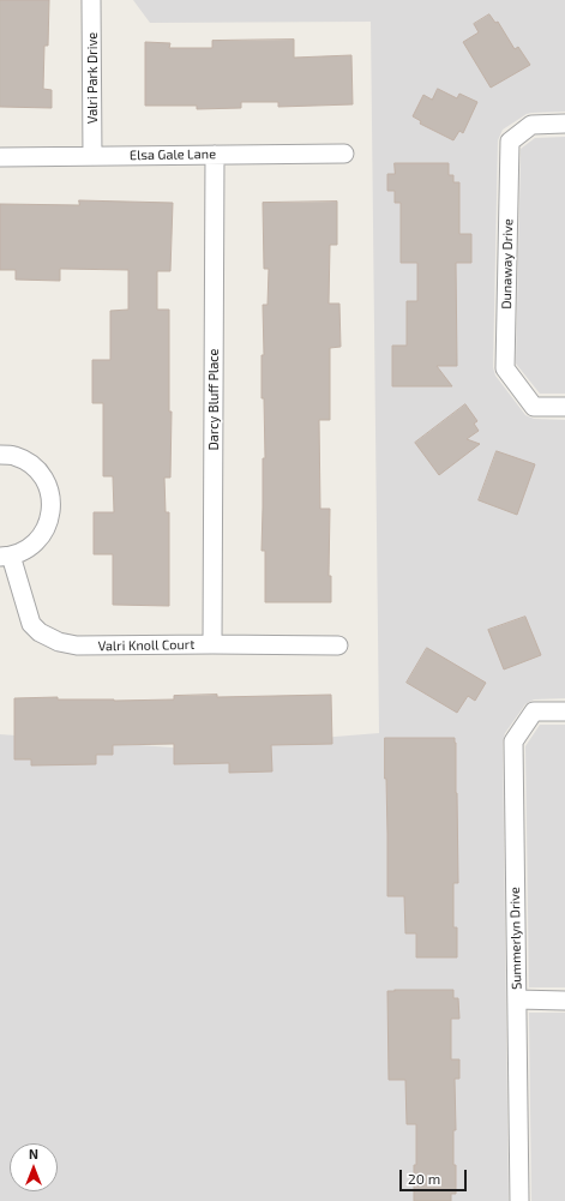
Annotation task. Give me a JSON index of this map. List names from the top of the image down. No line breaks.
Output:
{"streets":{"street":["Valri Park Drive","Elsa Gale Lane","Dunaway Drive","Darcy Bluff Place","Valri Knoll Court","Summerlyn Drive"]},"crossings":[["Valri Park Drive","Elsa Gale Lane"],["Elsa Gale Lane","Darcy Bluff Place"],["Darcy Bluff Place","Valri Knoll Court"]],"scale_bar":"20 m","north":"top"}
